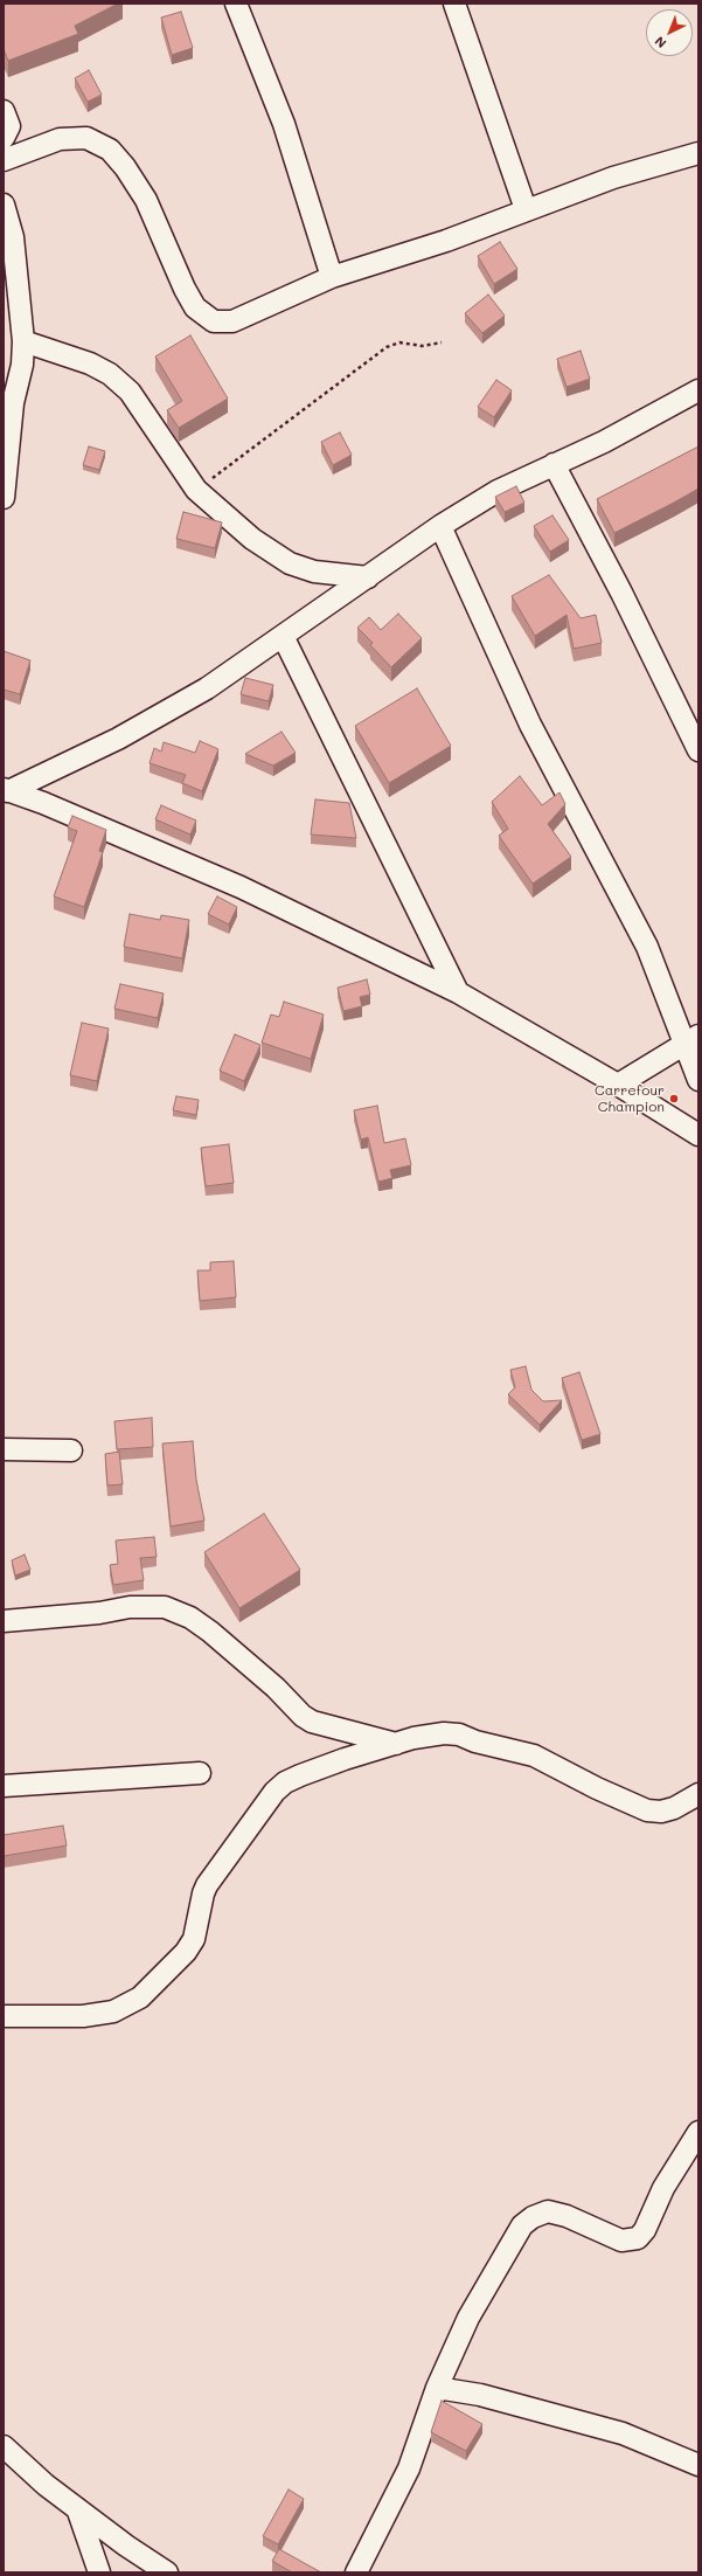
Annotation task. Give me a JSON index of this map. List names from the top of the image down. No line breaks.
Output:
{"places":["Carrefour Champion"],"north":"bottom left"}
